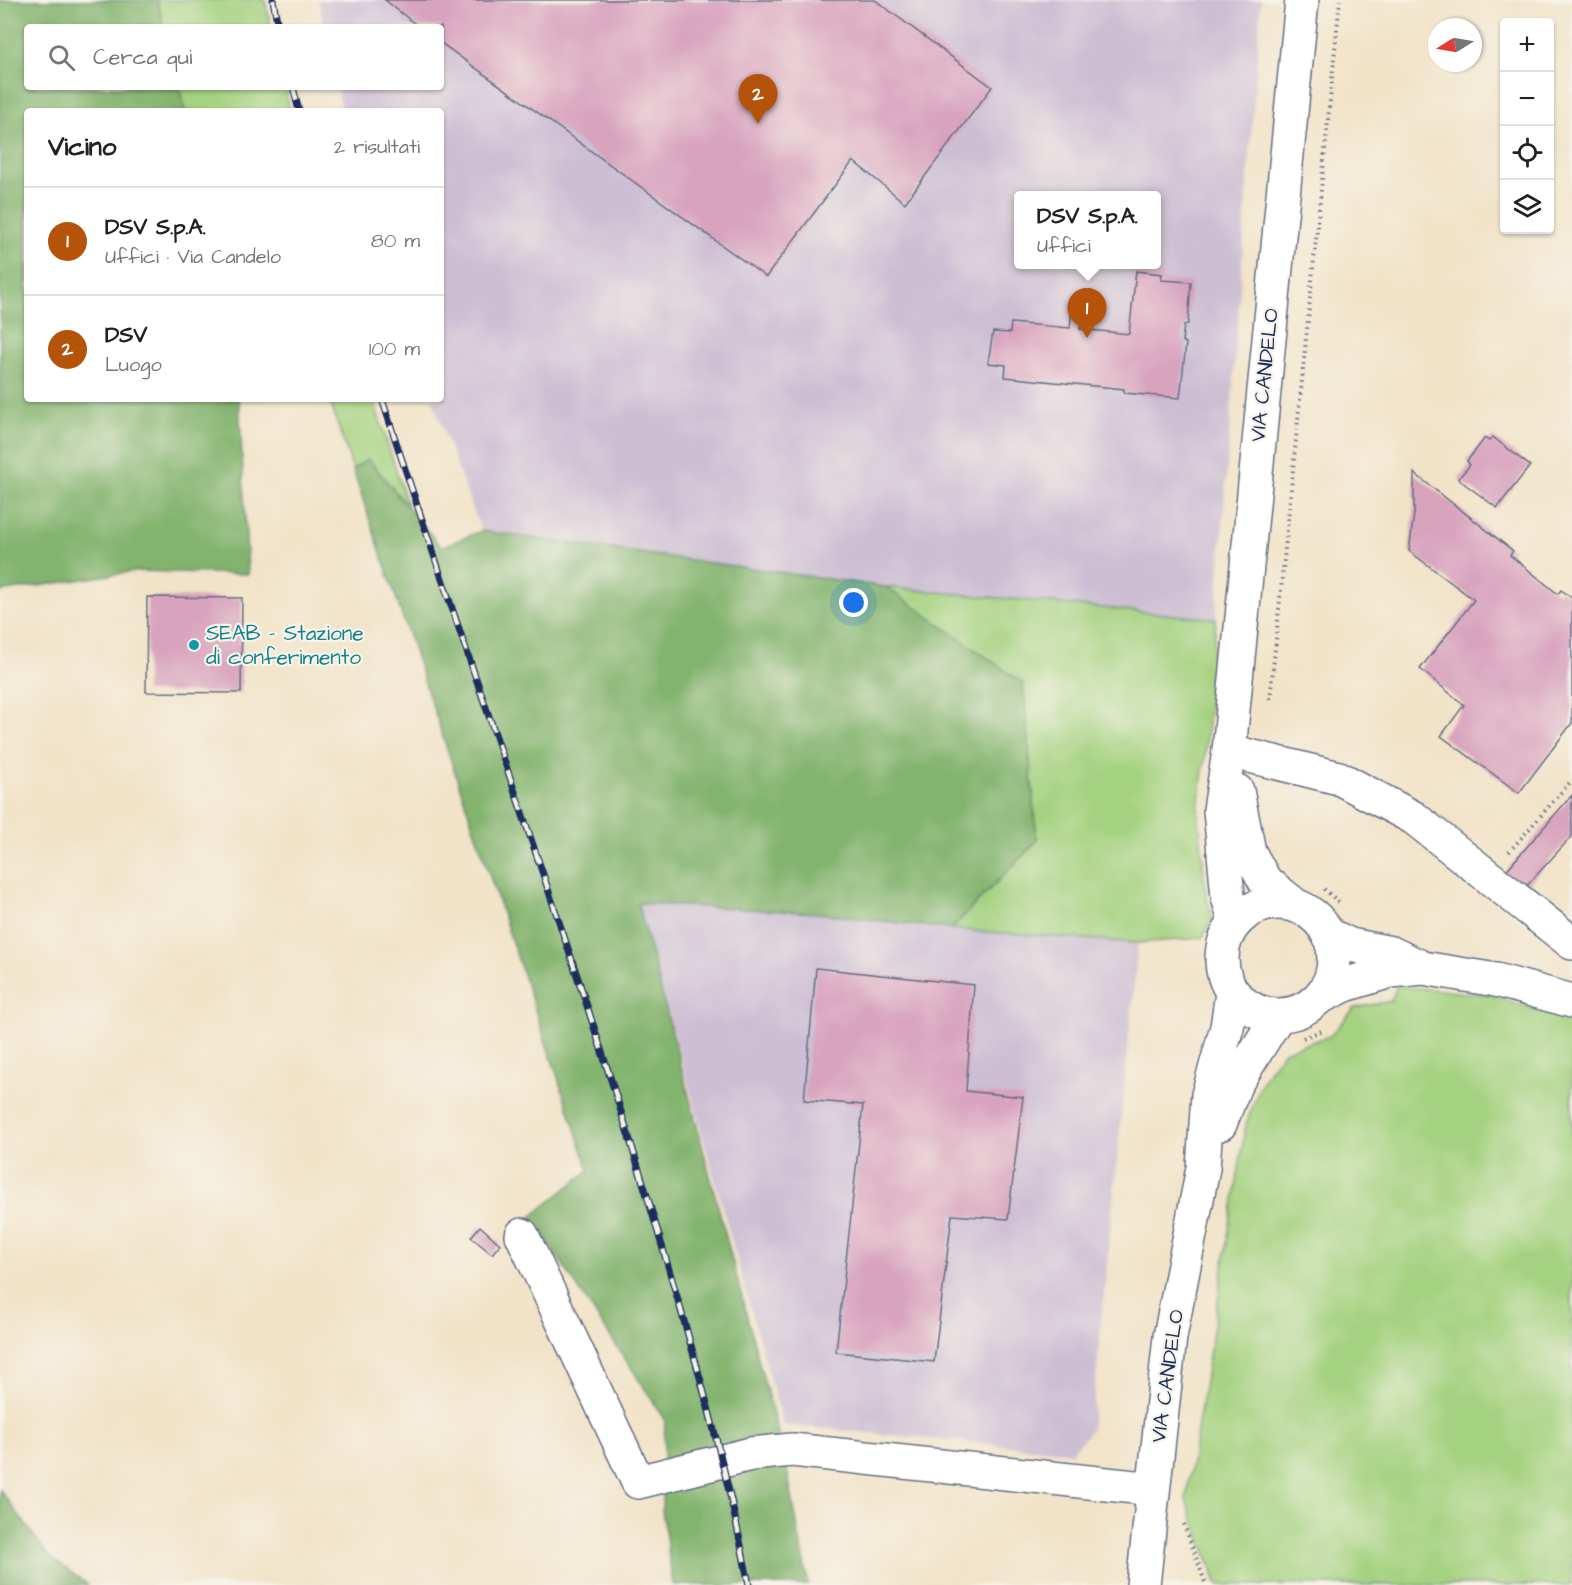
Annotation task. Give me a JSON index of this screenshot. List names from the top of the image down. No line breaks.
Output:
{"streets":{"street":["VIA CANDELO"]},"places":["SEAB - Stazione di conferimento"],"north":"left","page":{"map_buttons":["+","−"],"search":"Cerca qui","pins":["2","1"],"heading":["Vicino","2 risultati"],"list":[{"mark":"1","name":"DSV S.p.A.","note":"Uffici · Via Candelo","value":"80 m"},{"mark":"2","name":"DSV","note":"Luogo","value":"100 m"}],"popup":["DSV S.p.A.","Uffici"]}}
